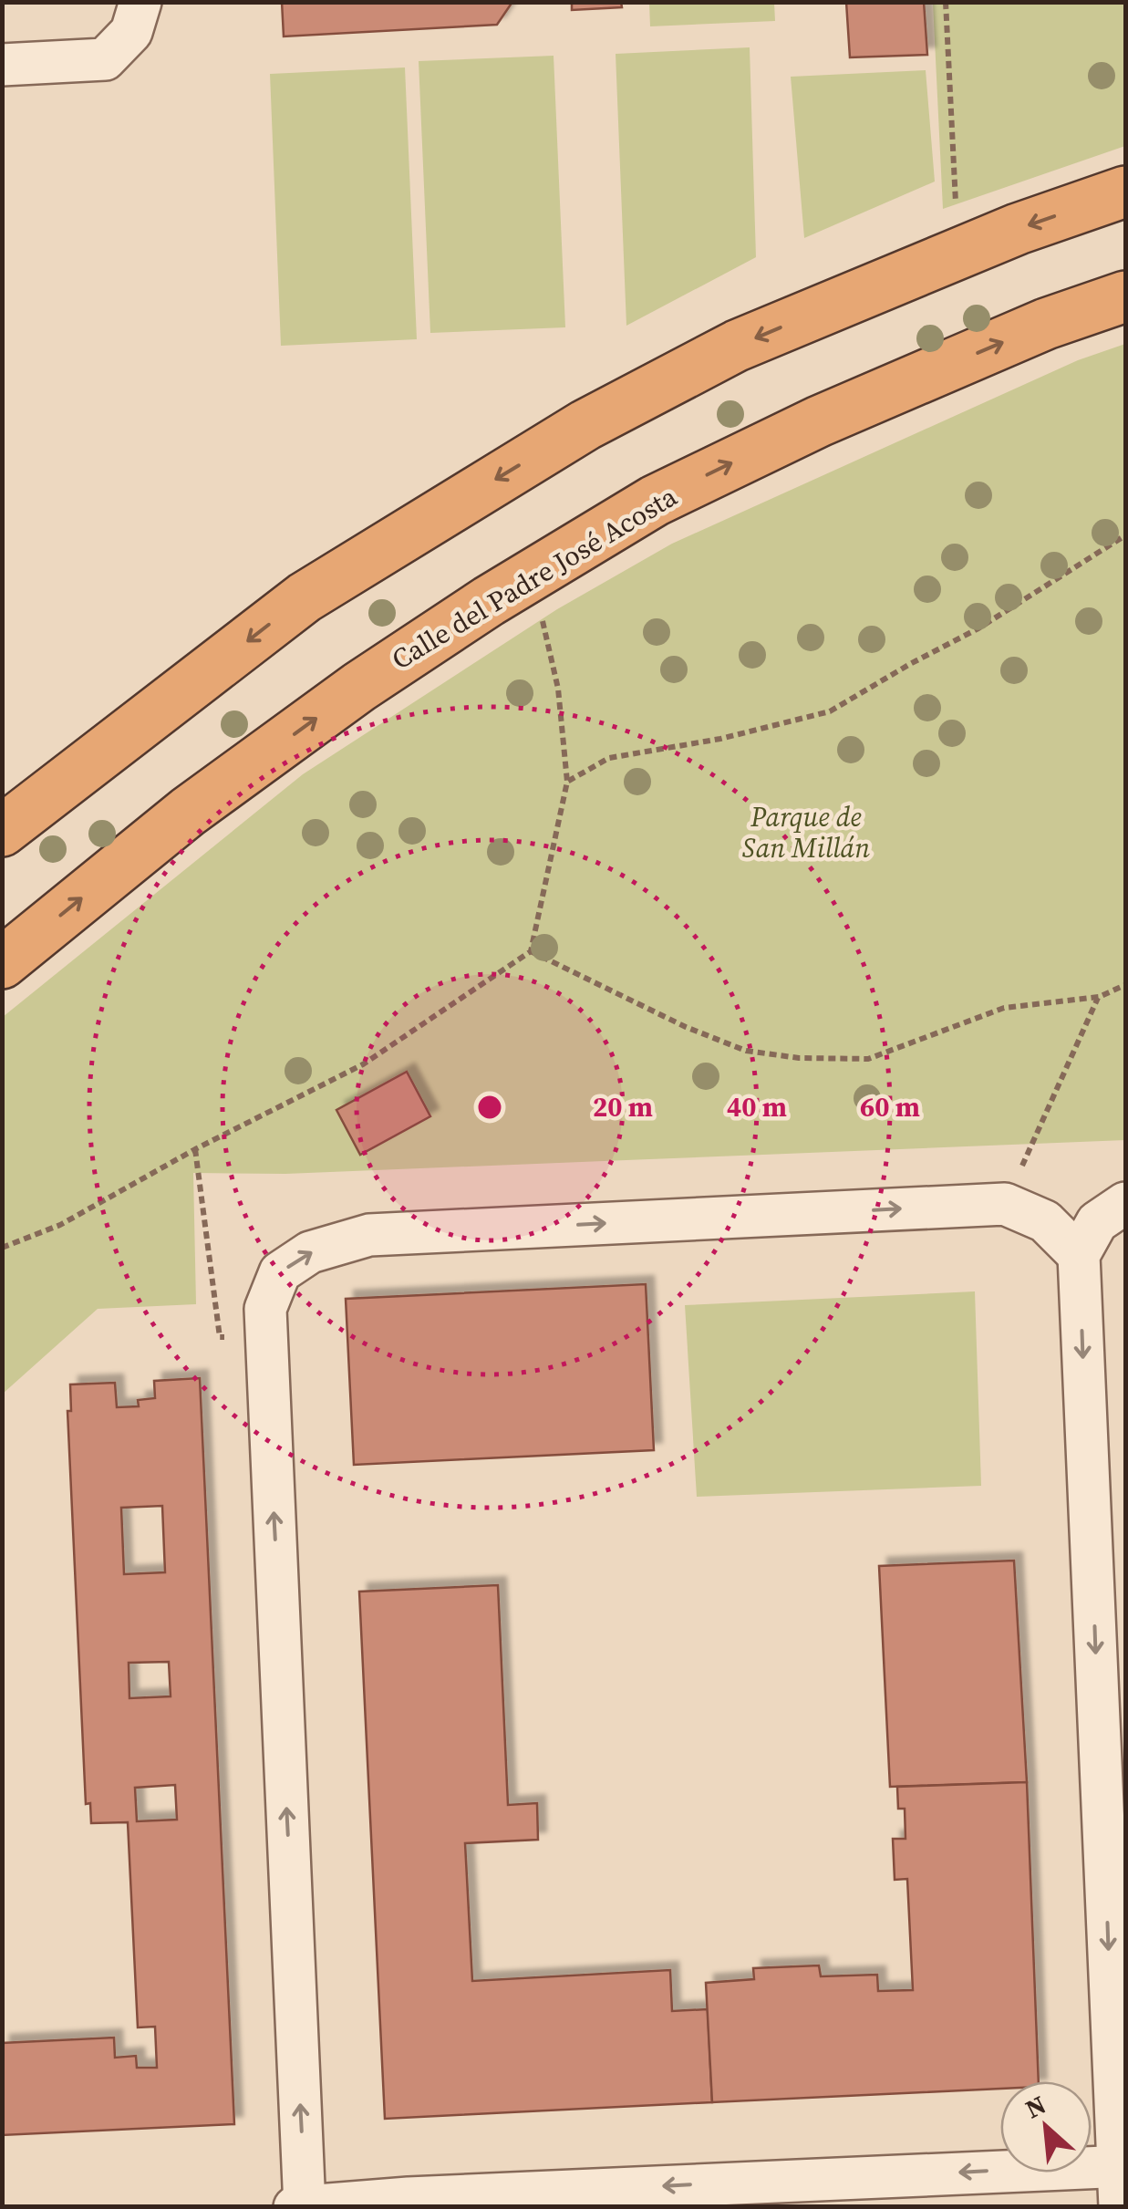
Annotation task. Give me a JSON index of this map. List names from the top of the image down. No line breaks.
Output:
{"streets":{"highway":["Calle del Padre José Acosta"]},"parks":["Parque de San Millán"],"north":"top left","rings":["20 m","40 m","60 m"]}
